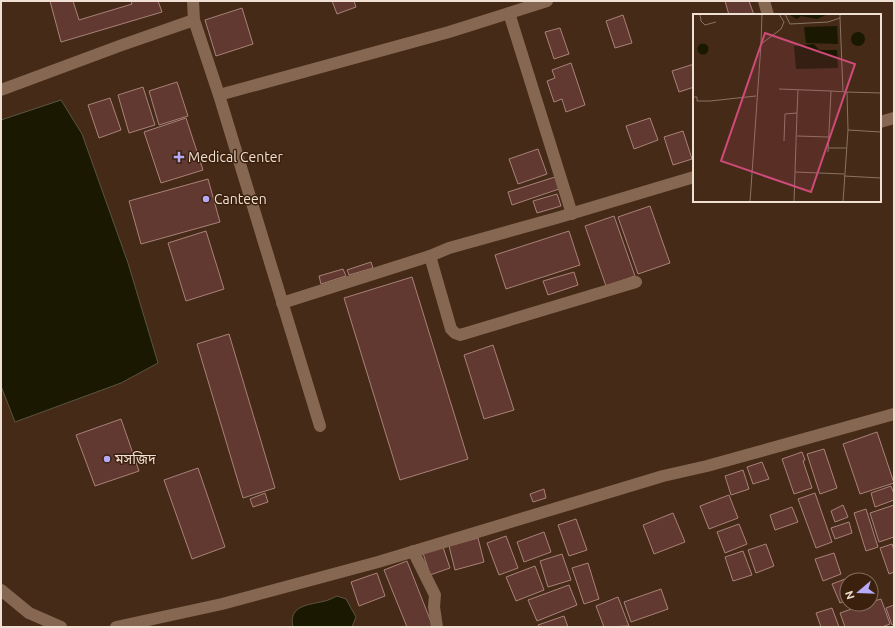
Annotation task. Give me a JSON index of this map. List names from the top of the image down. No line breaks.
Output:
{"places":{"health":["Medical Center"],"other":["Canteen","মসজিদ"]},"north":"left"}
